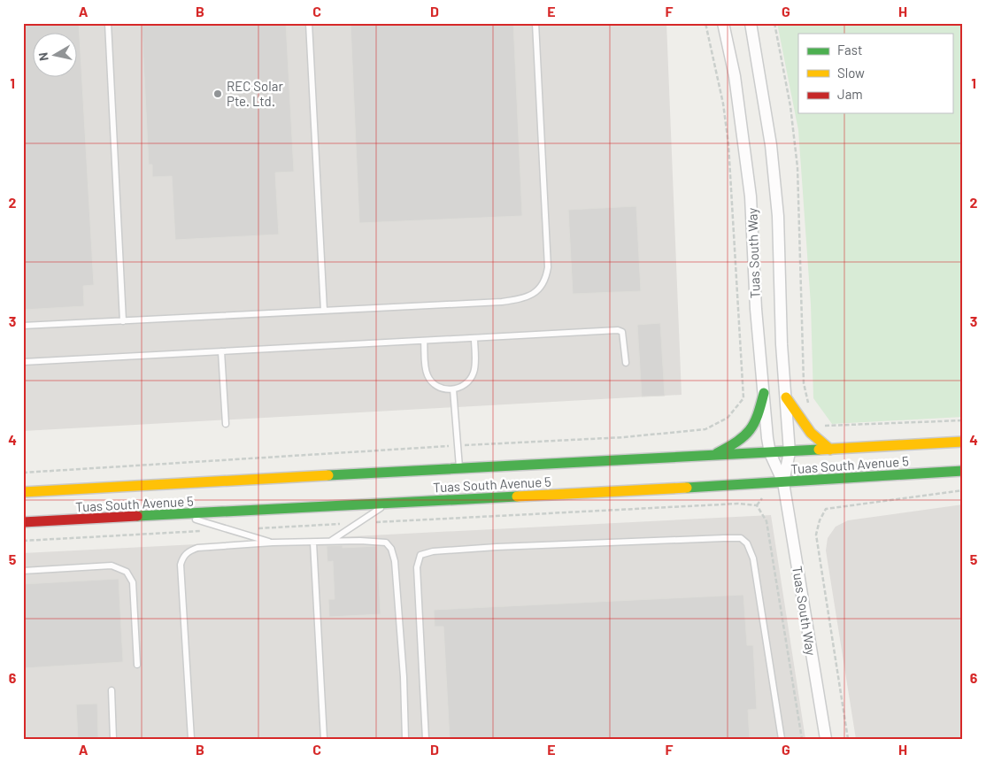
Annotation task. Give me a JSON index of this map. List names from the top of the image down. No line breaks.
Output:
{"streets":{"street":["Tuas South Way","Tuas South Avenue 5"]},"crossings":[["Tuas South Way","Tuas South Avenue 5"]],"places":["REC Solar Pte. Ltd."],"legend":["Fast","Slow","Jam"],"north":"left","grid":{"columns":["A","B","C","D","E","F","G","H"],"rows":["1","2","3","4","5","6"]}}
